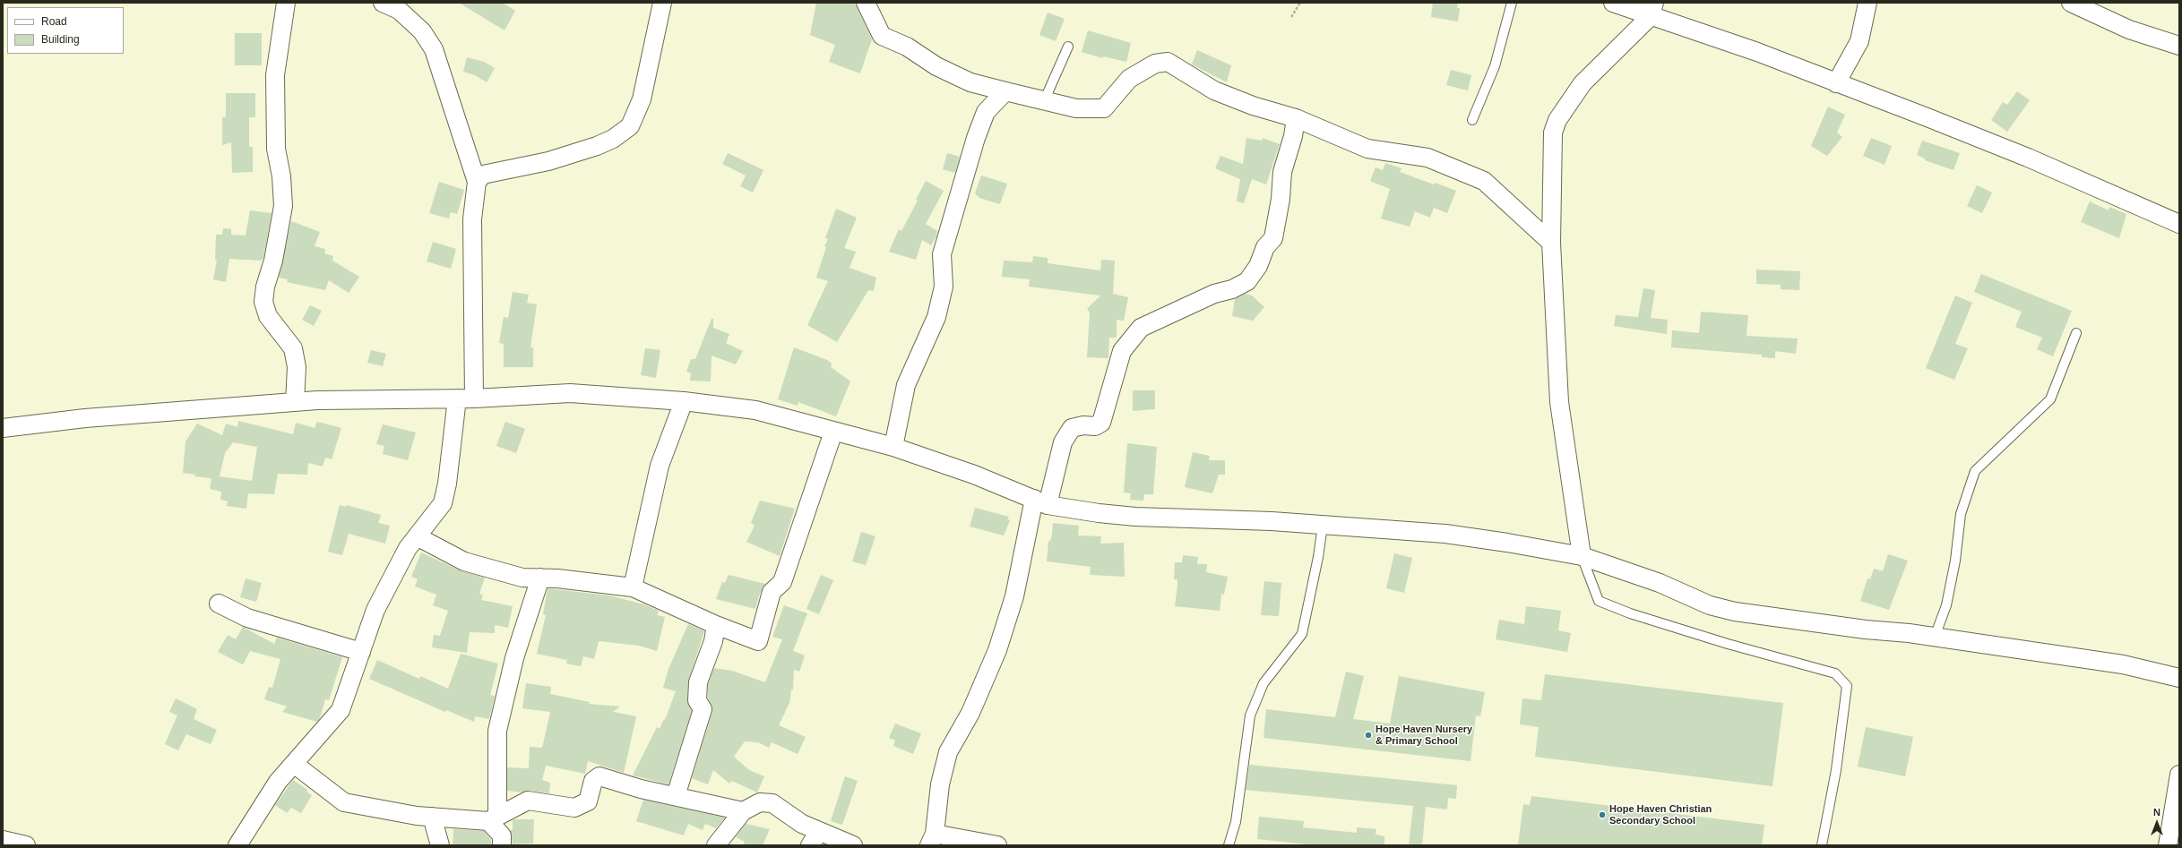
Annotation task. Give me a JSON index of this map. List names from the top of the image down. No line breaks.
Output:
{"places":["Hope Haven Nursery & Primary School","Hope Haven Christian Secondary School"],"legend":["Road","Building"],"north":"top"}
